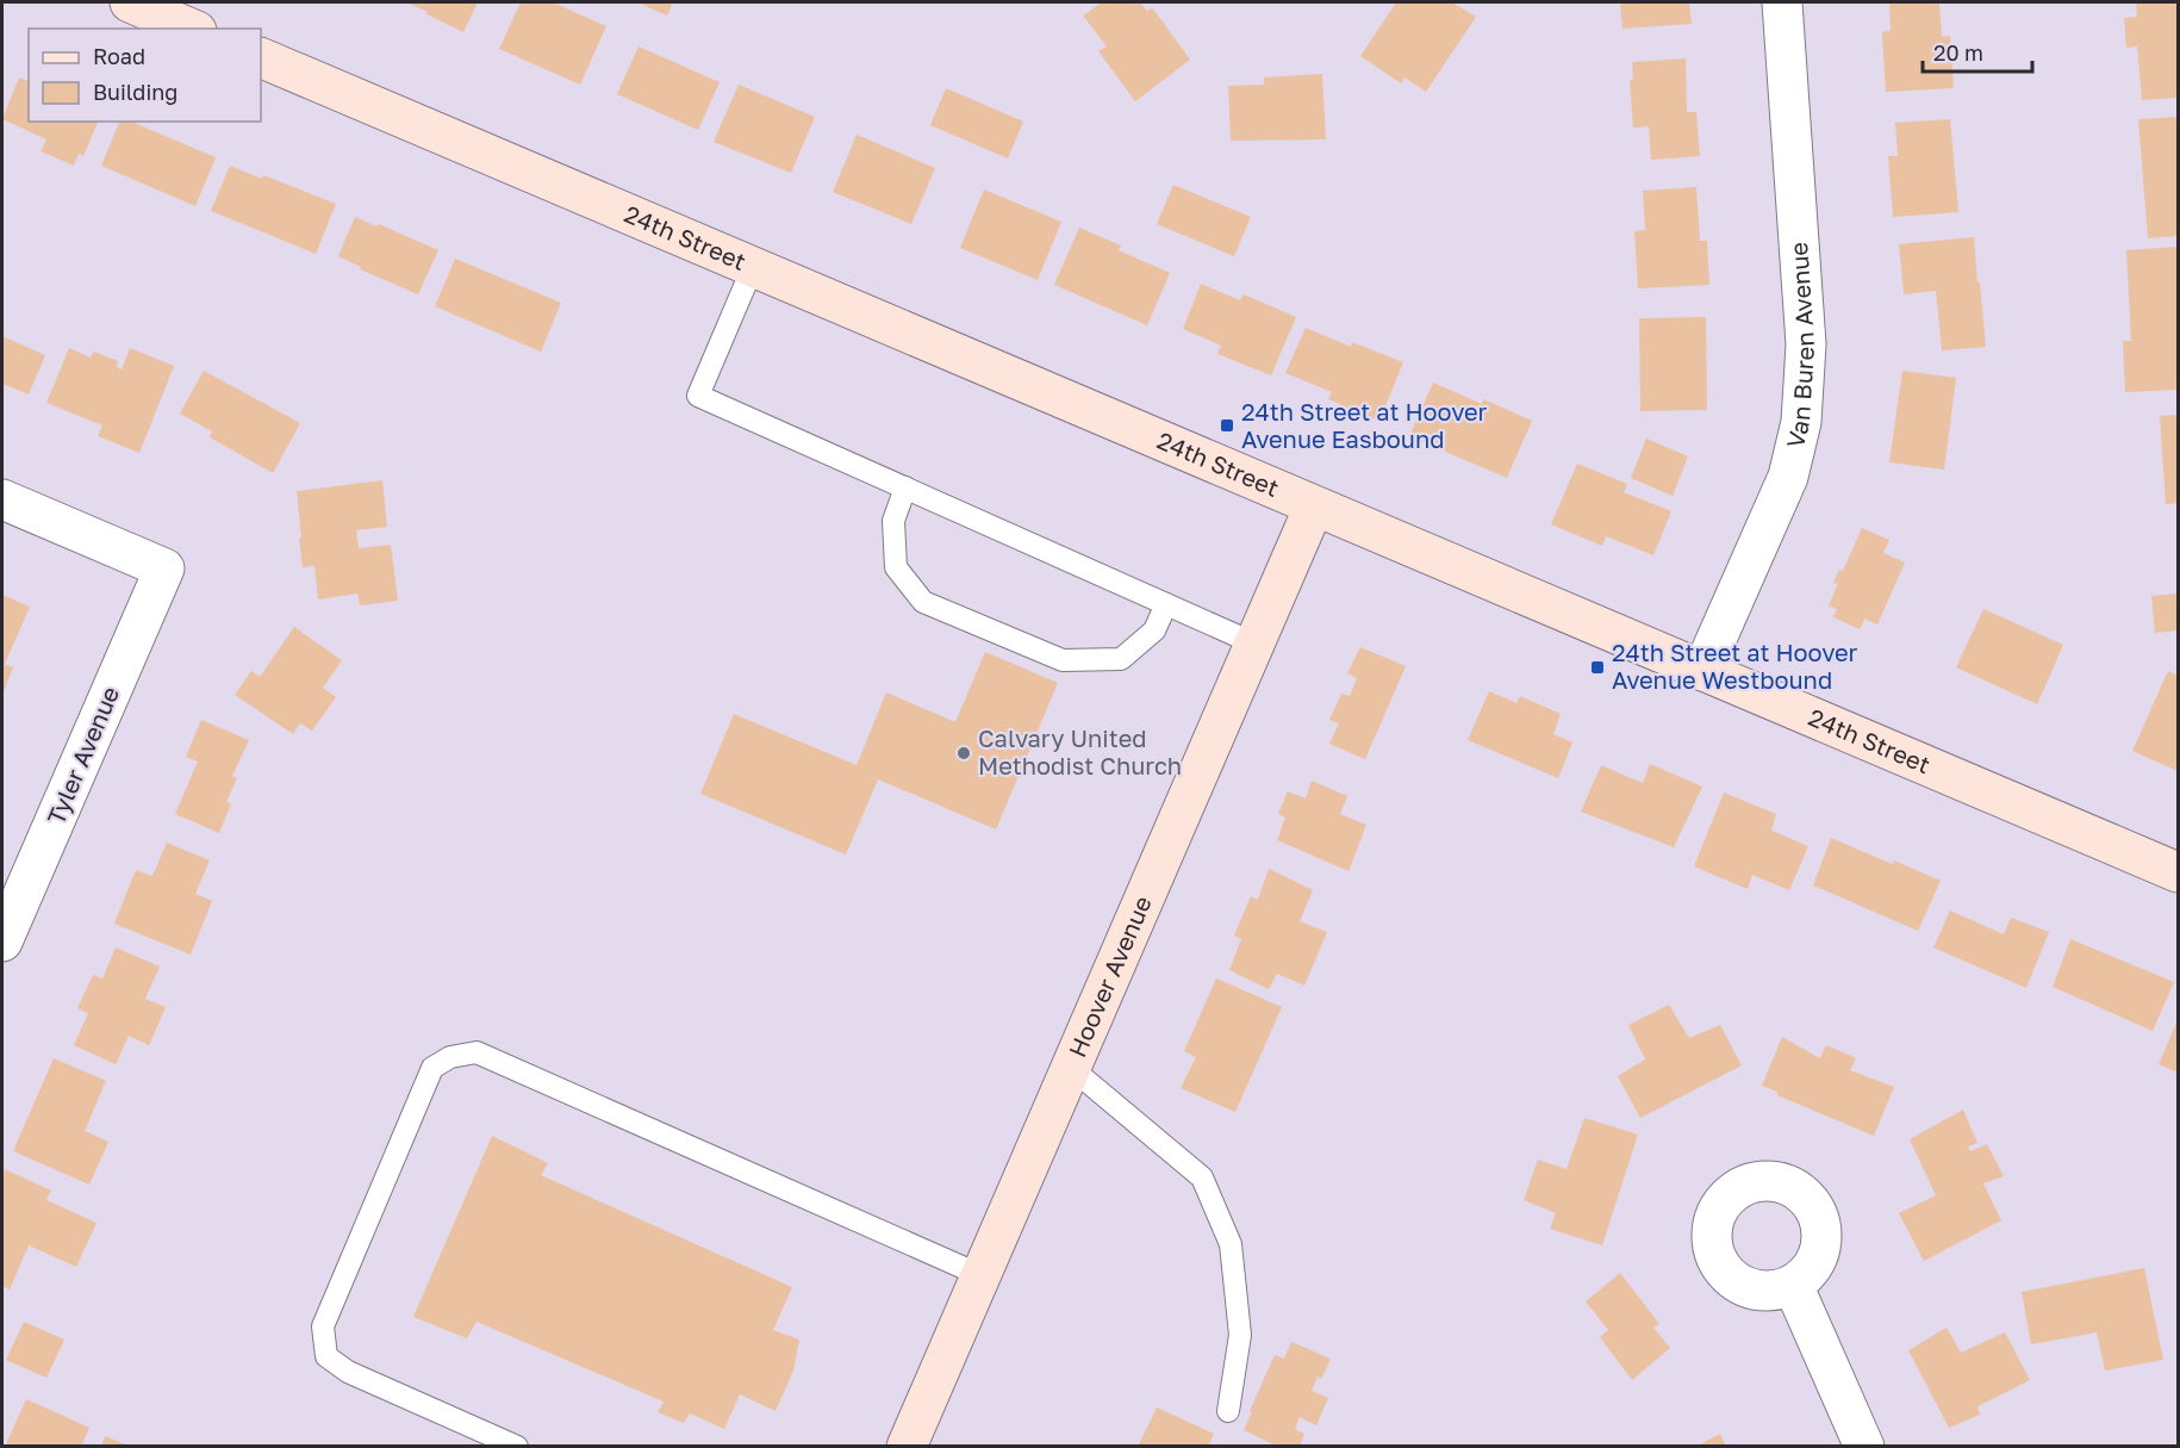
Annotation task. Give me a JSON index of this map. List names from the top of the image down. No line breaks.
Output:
{"streets":{"main road":["24th Street","Hoover Avenue"],"street":["Van Buren Avenue","Tyler Avenue"]},"crossings":[["24th Street","Van Buren Avenue"],["24th Street","Hoover Avenue"]],"places":{"transit":["24th Street at Hoover Avenue Easbound","24th Street at Hoover Avenue Westbound"],"other":["Calvary United Methodist Church"]},"legend":["Road","Building"],"scale_bar":"20 m"}
